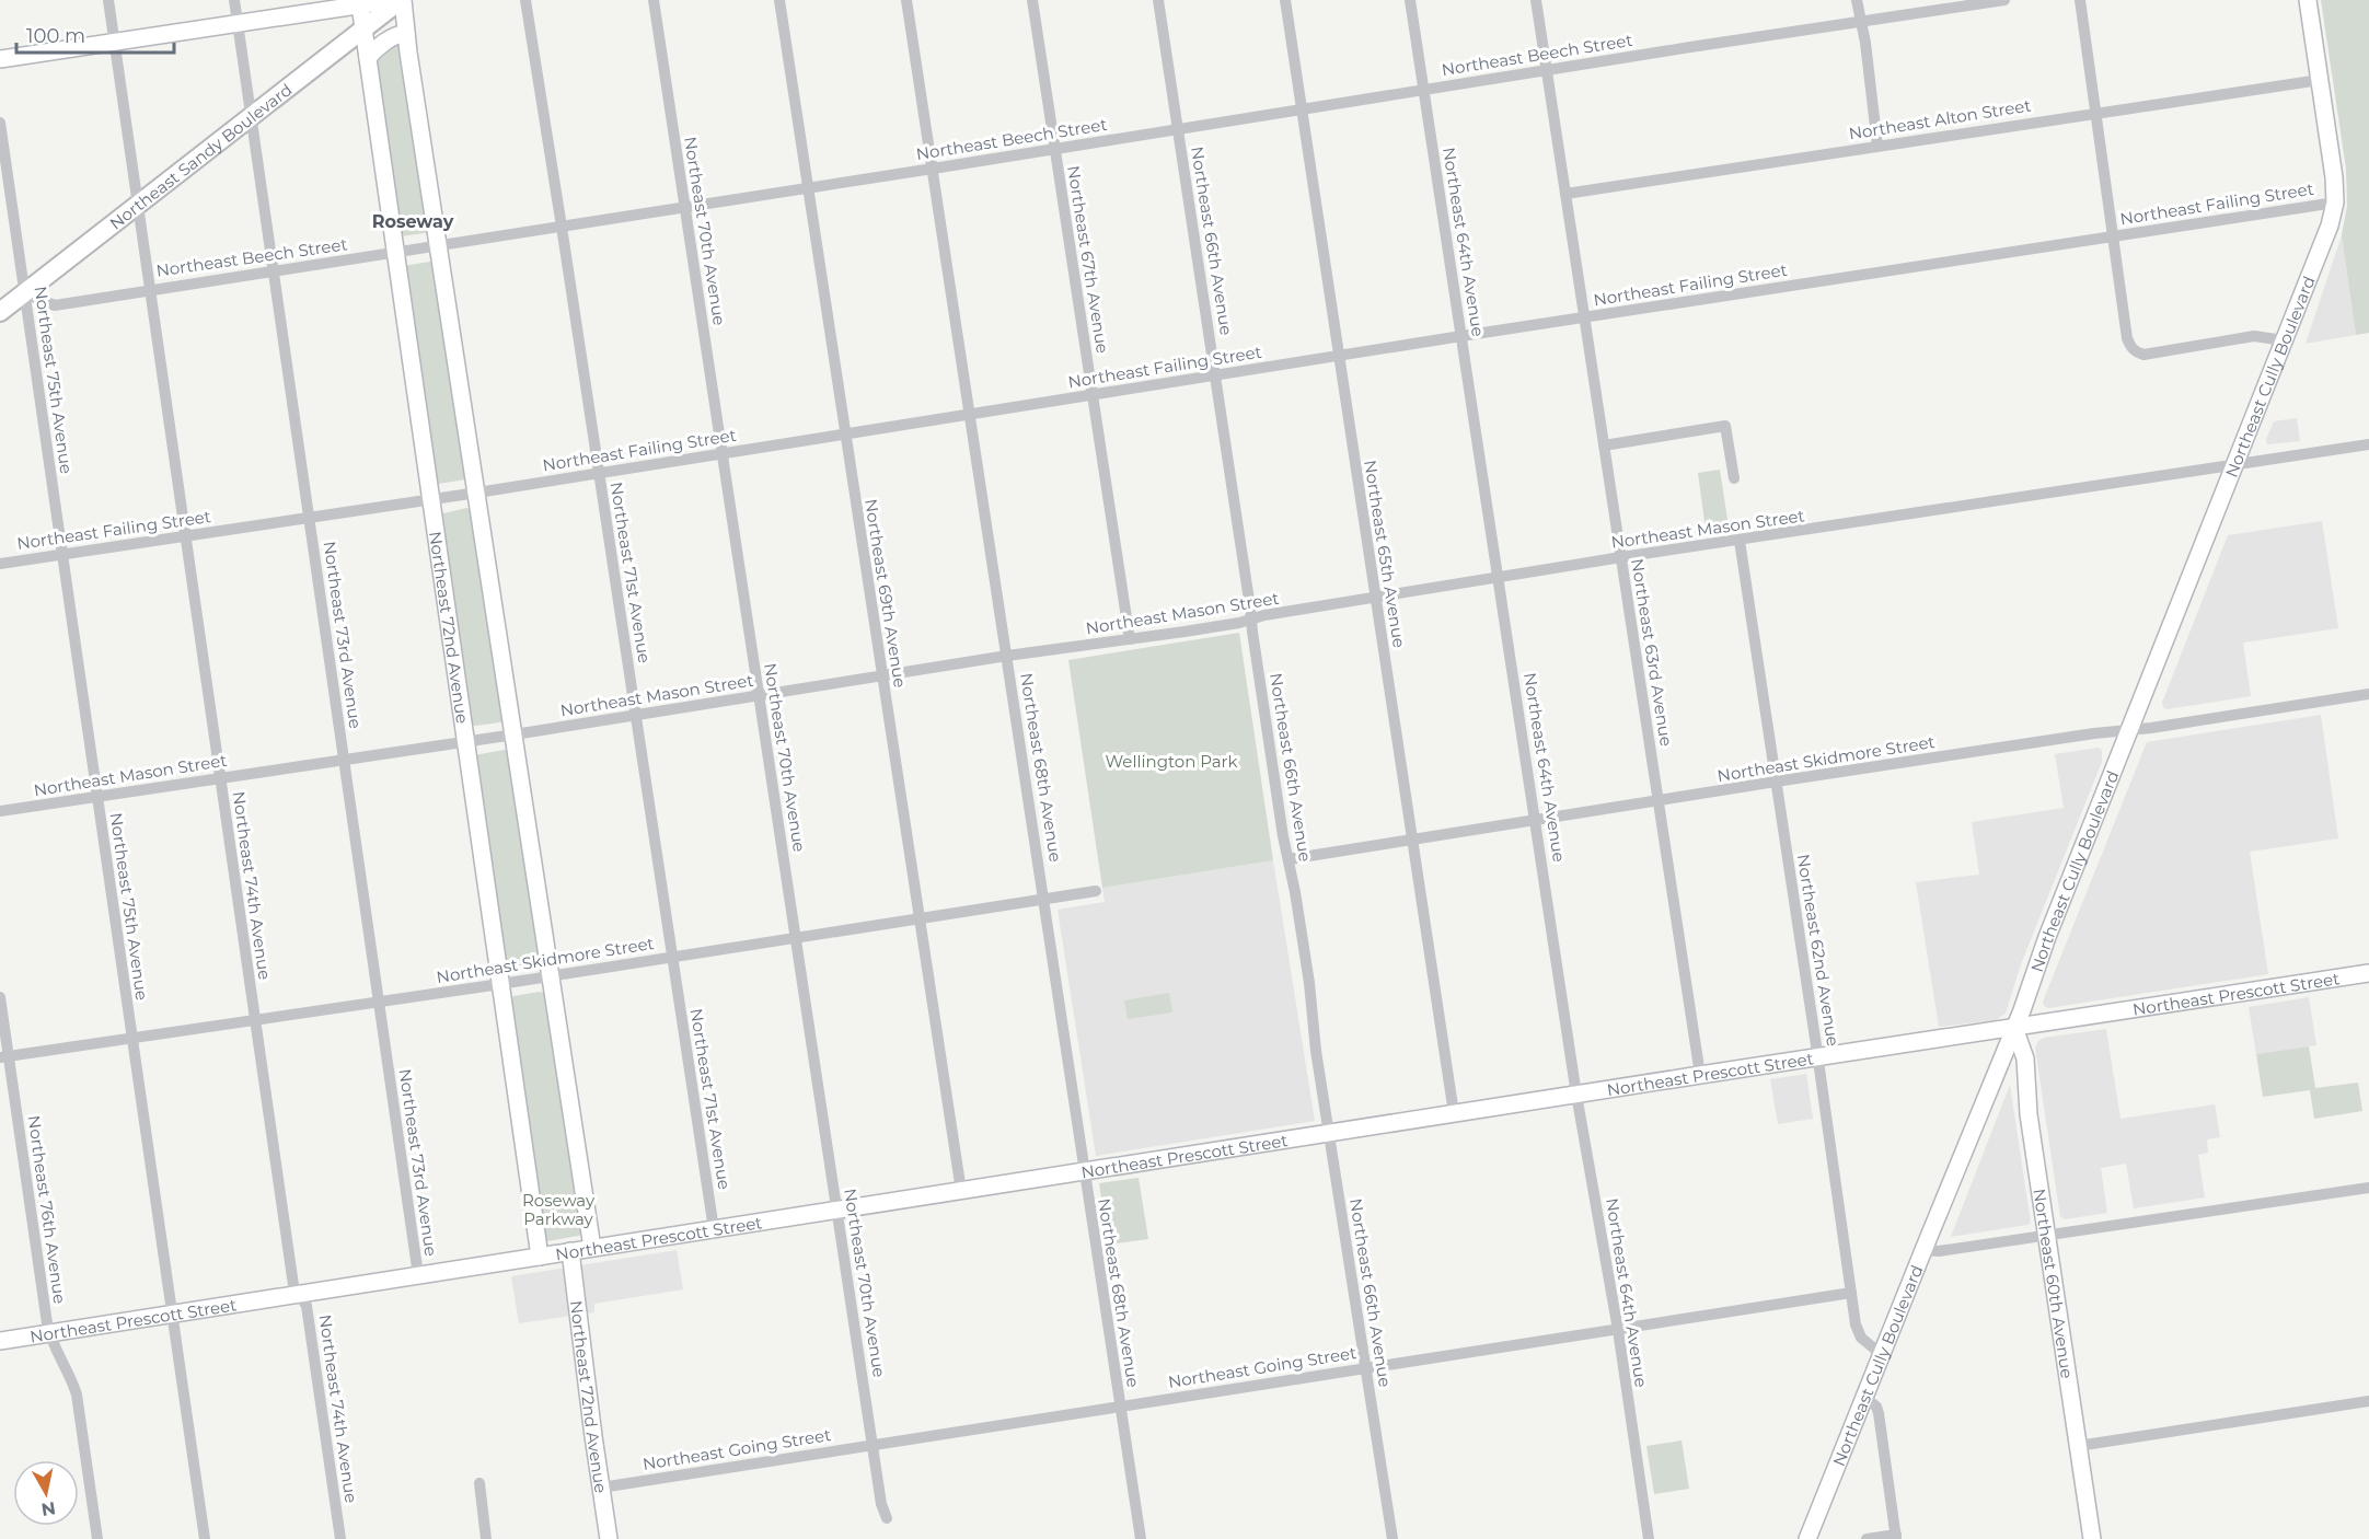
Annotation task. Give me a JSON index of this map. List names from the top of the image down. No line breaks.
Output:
{"streets":{"main road":["Northeast Sandy Boulevard"],"street":["Northeast Beech Street","Northeast Alton Street","Northeast Failing Street","Northeast 70th Avenue","Northeast 66th Avenue","Northeast 64th Avenue","Northeast 67th Avenue","Northeast Cully Boulevard","Northeast 75th Avenue","Northeast Mason Street","Northeast 65th Avenue","Northeast 71st Avenue","Northeast 69th Avenue","Northeast 72nd Avenue","Northeast 73rd Avenue","Northeast 63rd Avenue","Northeast Skidmore Street","Northeast 68th Avenue","Northeast 74th Avenue","Northeast 62nd Avenue","Northeast Prescott Street","Northeast 76th Avenue","Northeast 60th Avenue","Northeast Going Street"]},"crossings":[["Northeast Beech Street","Northeast Sandy Boulevard"],["Northeast Beech Street","Northeast 70th Avenue"],["Northeast Beech Street","Northeast 66th Avenue"],["Northeast Beech Street","Northeast 64th Avenue"],["Northeast Beech Street","Northeast 67th Avenue"],["Northeast Beech Street","Northeast 75th Avenue"],["Northeast Beech Street","Northeast 65th Avenue"],["Northeast Beech Street","Northeast 71st Avenue"],["Northeast Beech Street","Northeast 69th Avenue"],["Northeast Beech Street","Northeast 72nd Avenue"],["Northeast Beech Street","Northeast 73rd Avenue"],["Northeast Beech Street","Northeast 63rd Avenue"],["Northeast Beech Street","Northeast 68th Avenue"],["Northeast Beech Street","Northeast 74th Avenue"],["Northeast Alton Street","Northeast Cully Boulevard"],["Northeast Alton Street","Northeast 63rd Avenue"],["Northeast Sandy Boulevard","Northeast 75th Avenue"],["Northeast Sandy Boulevard","Northeast 72nd Avenue"],["Northeast Sandy Boulevard","Northeast 73rd Avenue"],["Northeast Sandy Boulevard","Northeast 74th Avenue"],["Northeast Failing Street","Northeast 70th Avenue"],["Northeast Failing Street","Northeast 66th Avenue"],["Northeast Failing Street","Northeast 64th Avenue"],["Northeast Failing Street","Northeast 67th Avenue"],["Northeast Failing Street","Northeast Cully Boulevard"],["Northeast Failing Street","Northeast 75th Avenue"],["Northeast Failing Street","Northeast 65th Avenue"],["Northeast Failing Street","Northeast 71st Avenue"],["Northeast Failing Street","Northeast 69th Avenue"],["Northeast Failing Street","Northeast 72nd Avenue"],["Northeast Failing Street","Northeast 73rd Avenue"],["Northeast Failing Street","Northeast 63rd Avenue"],["Northeast Failing Street","Northeast 68th Avenue"],["Northeast Failing Street","Northeast 74th Avenue"],["Northeast 70th Avenue","Northeast Mason Street"],["Northeast 70th Avenue","Northeast Skidmore Street"],["Northeast 70th Avenue","Northeast Prescott Street"],["Northeast 70th Avenue","Northeast Going Street"],["Northeast 66th Avenue","Northeast Mason Street"],["Northeast 66th Avenue","Northeast Skidmore Street"],["Northeast 66th Avenue","Northeast Prescott Street"],["Northeast 66th Avenue","Northeast Going Street"],["Northeast 64th Avenue","Northeast Mason Street"],["Northeast 64th Avenue","Northeast Skidmore Street"],["Northeast 64th Avenue","Northeast Prescott Street"],["Northeast 64th Avenue","Northeast Going Street"],["Northeast 67th Avenue","Northeast Mason Street"],["Northeast Cully Boulevard","Northeast Mason Street"],["Northeast Cully Boulevard","Northeast Skidmore Street"],["Northeast Cully Boulevard","Northeast 62nd Avenue"],["Northeast Cully Boulevard","Northeast Prescott Street"],["Northeast Cully Boulevard","Northeast 60th Avenue"],["Northeast 75th Avenue","Northeast Mason Street"],["Northeast 75th Avenue","Northeast Skidmore Street"],["Northeast 75th Avenue","Northeast Prescott Street"],["Northeast Mason Street","Northeast 65th Avenue"],["Northeast Mason Street","Northeast 71st Avenue"],["Northeast Mason Street","Northeast 69th Avenue"],["Northeast Mason Street","Northeast 72nd Avenue"],["Northeast Mason Street","Northeast 73rd Avenue"],["Northeast Mason Street","Northeast 63rd Avenue"],["Northeast Mason Street","Northeast 68th Avenue"],["Northeast Mason Street","Northeast 74th Avenue"],["Northeast Mason Street","Northeast 62nd Avenue"],["Northeast 65th Avenue","Northeast Skidmore Street"],["Northeast 65th Avenue","Northeast Prescott Street"],["Northeast 71st Avenue","Northeast Skidmore Street"],["Northeast 71st Avenue","Northeast Prescott Street"],["Northeast 69th Avenue","Northeast Skidmore Street"],["Northeast 69th Avenue","Northeast Prescott Street"],["Northeast 72nd Avenue","Northeast Skidmore Street"],["Northeast 72nd Avenue","Northeast Prescott Street"],["Northeast 72nd Avenue","Northeast Going Street"],["Northeast 73rd Avenue","Northeast Skidmore Street"],["Northeast 73rd Avenue","Northeast Prescott Street"],["Northeast 63rd Avenue","Northeast Skidmore Street"],["Northeast 63rd Avenue","Northeast Prescott Street"],["Northeast Skidmore Street","Northeast 68th Avenue"],["Northeast Skidmore Street","Northeast 74th Avenue"],["Northeast Skidmore Street","Northeast 62nd Avenue"],["Northeast Skidmore Street","Northeast 76th Avenue"],["Northeast 68th Avenue","Northeast Prescott Street"],["Northeast 68th Avenue","Northeast Going Street"],["Northeast 74th Avenue","Northeast Prescott Street"],["Northeast 62nd Avenue","Northeast Prescott Street"],["Northeast 62nd Avenue","Northeast Going Street"],["Northeast Prescott Street","Northeast 76th Avenue"],["Northeast Prescott Street","Northeast 60th Avenue"]],"districts":["Roseway"],"parks":["Wellington Park","Roseway Parkway"],"scale_bar":"100 m","north":"bottom"}
